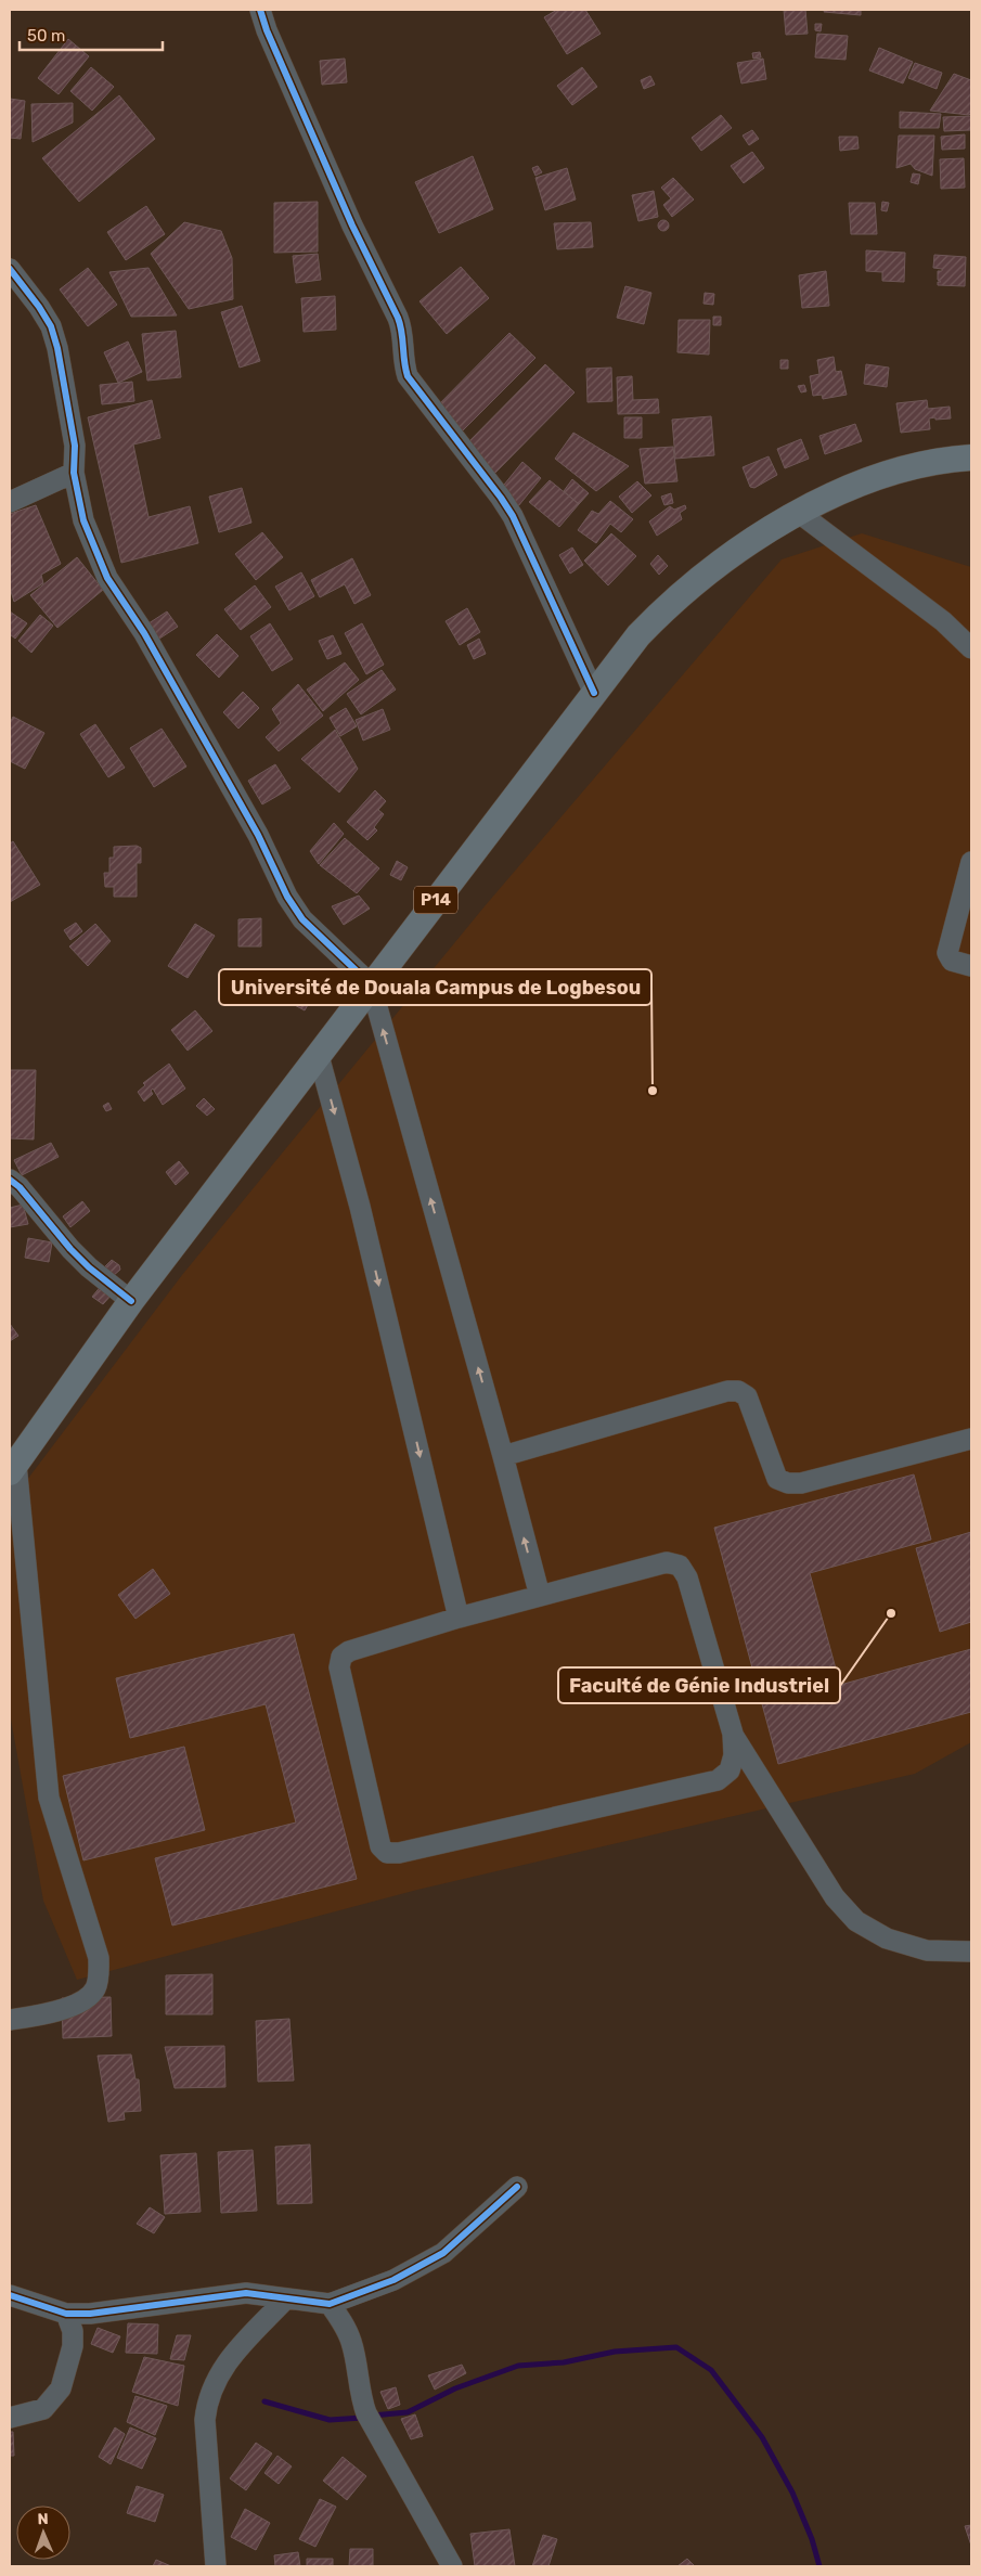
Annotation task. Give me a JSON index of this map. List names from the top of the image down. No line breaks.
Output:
{"streets":{"main road":["P14"]},"places":["Université de Douala Campus de Logbesou","Faculté de Génie Industriel"],"scale_bar":"50 m","north":"top"}
